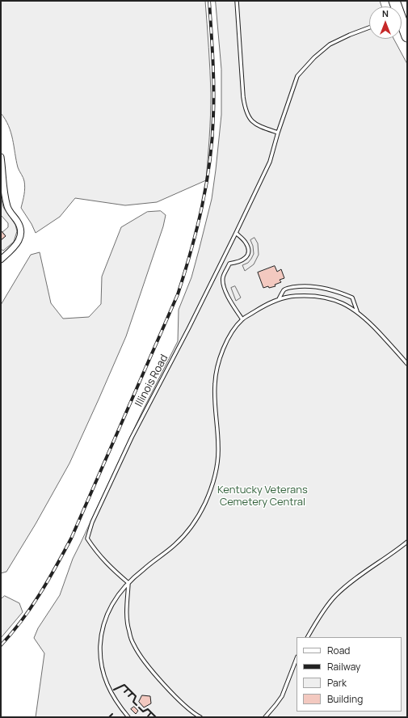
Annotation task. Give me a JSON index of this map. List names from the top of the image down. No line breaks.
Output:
{"streets":{"lane":["Illinois Road"]},"parks":["Kentucky Veterans Cemetery Central"],"legend":["Road","Railway","Park","Building"],"north":"top"}
